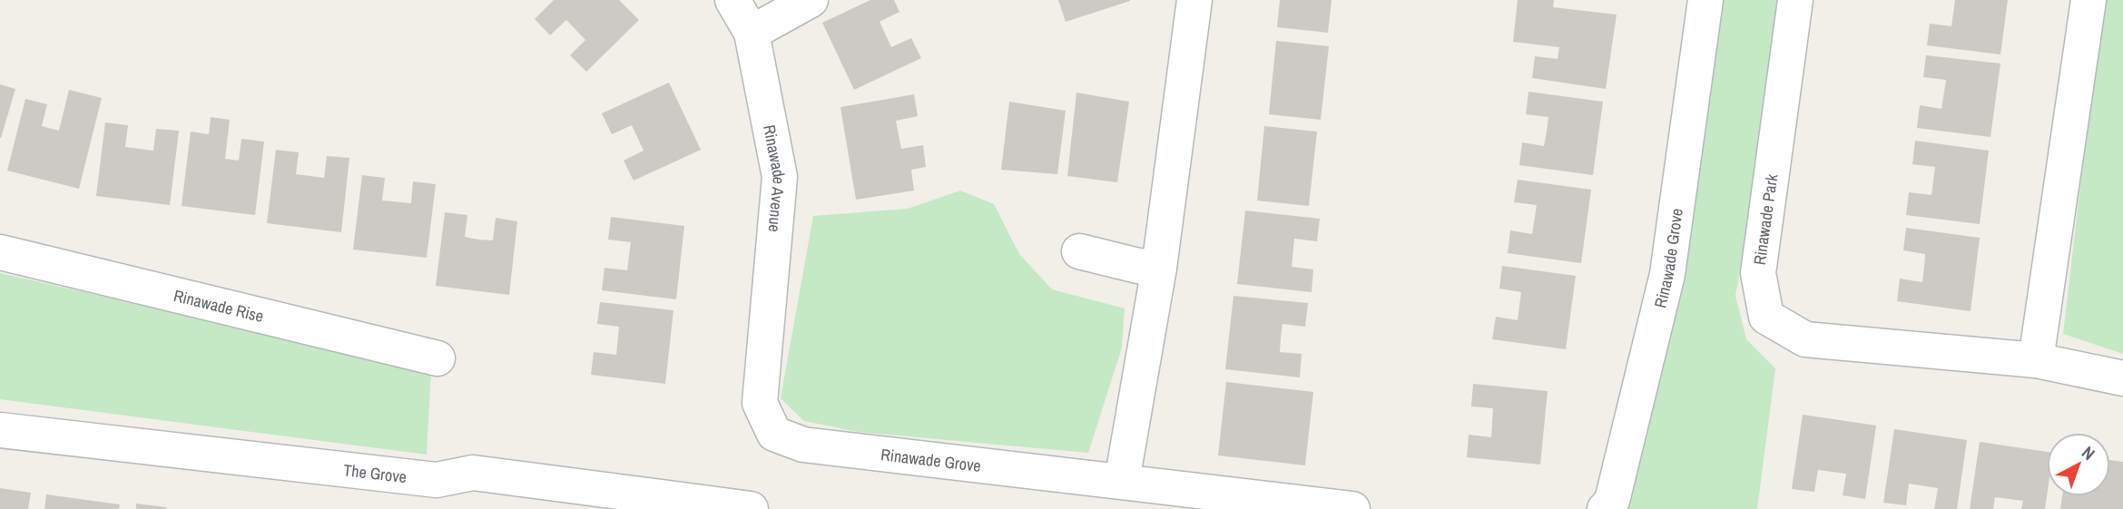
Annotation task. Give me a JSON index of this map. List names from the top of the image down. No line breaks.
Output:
{"streets":{"street":["Rinawade Avenue","Rinawade Park","Rinawade Grove","Rinawade Rise","The Grove"]},"crossings":[["Rinawade Avenue","Rinawade Grove"]],"north":"top right"}
